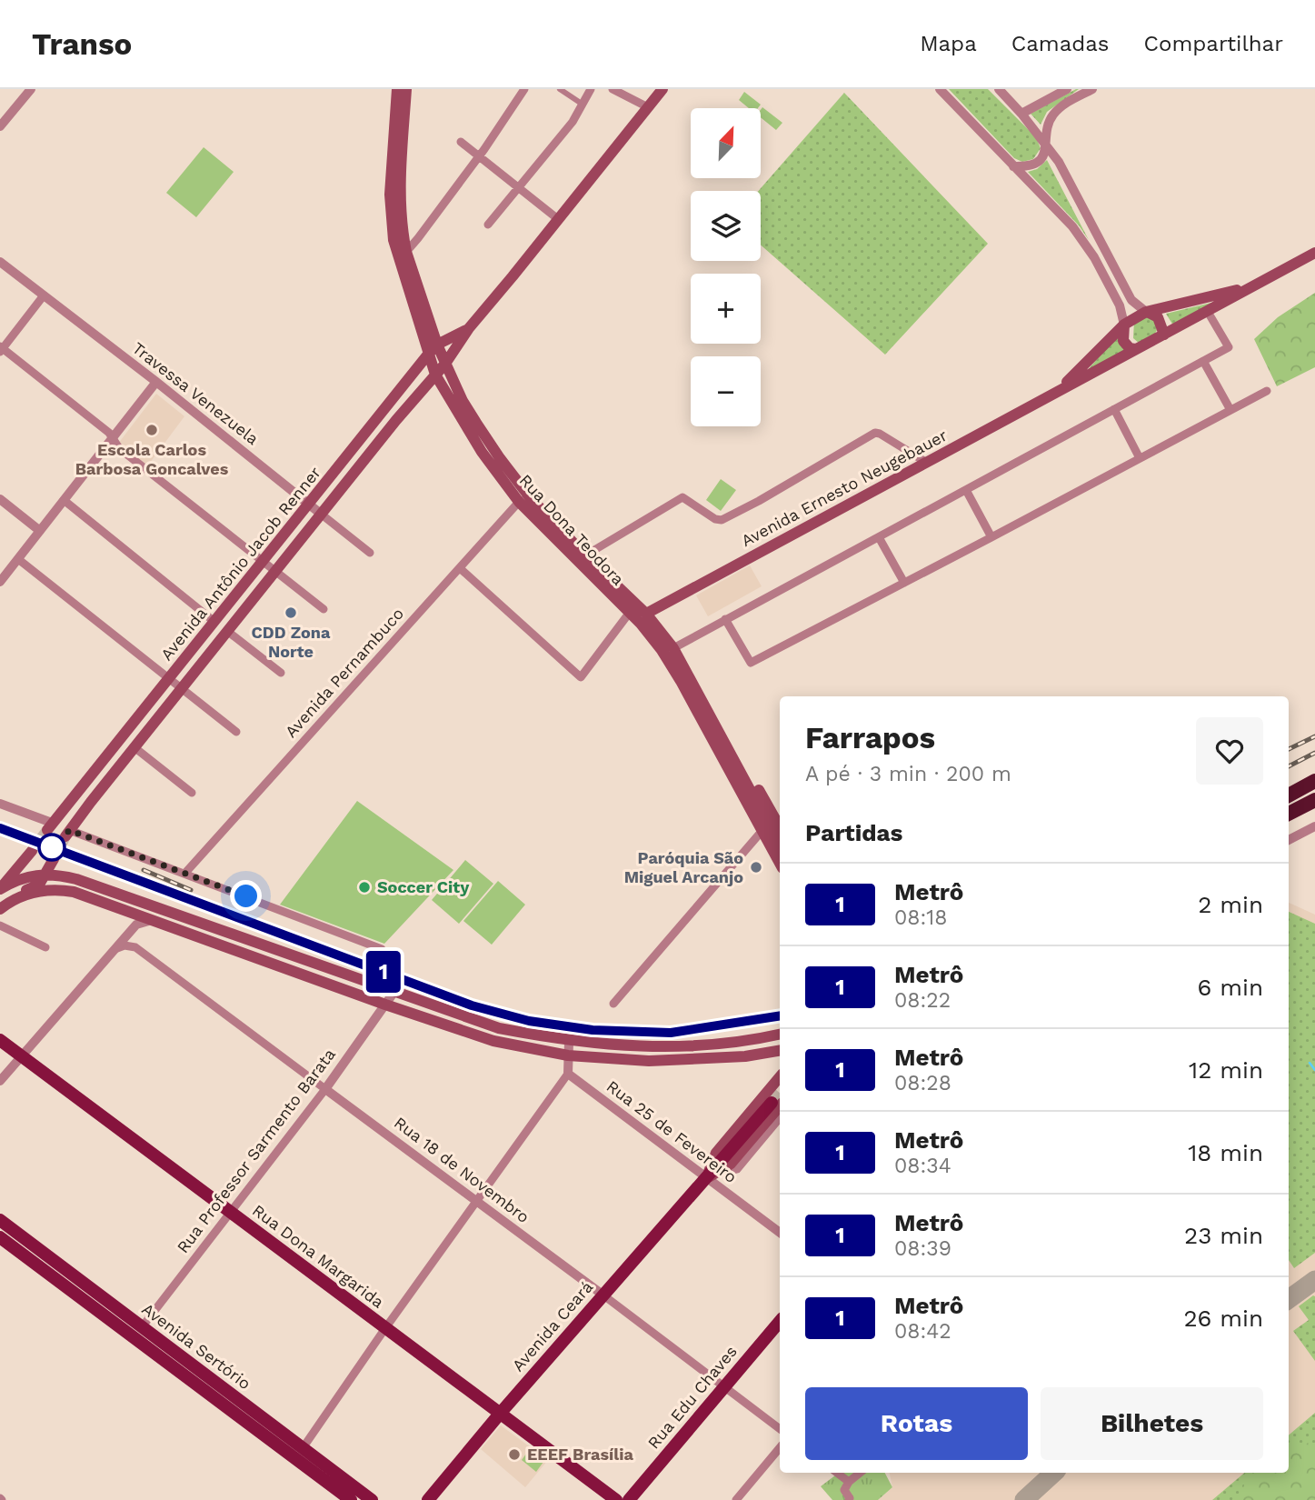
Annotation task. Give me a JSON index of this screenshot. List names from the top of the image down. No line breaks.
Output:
{"streets":{"main road":["Avenida Ernesto Neugebauer","Rua Dona Teodora","Avenida Antônio Jacob Renner","Rua Dona Margarida","Avenida Ceará","Avenida Sertório","Rua Edu Chaves"],"street":["Travessa Venezuela","Avenida Pernambuco","Rua 25 de Fevereiro","Rua Professor Sarmento Barata","Rua 18 de Novembro"]},"crossings":[["Travessa Venezuela","Avenida Antônio Jacob Renner"],["Avenida Ernesto Neugebauer","Rua Dona Teodora"],["Rua Dona Teodora","Avenida Antônio Jacob Renner"],["Rua Dona Teodora","Avenida Pernambuco"],["Rua 25 de Fevereiro","Avenida Ceará"],["Rua Professor Sarmento Barata","Rua 18 de Novembro"],["Rua Professor Sarmento Barata","Rua Dona Margarida"],["Rua Professor Sarmento Barata","Avenida Sertório"],["Rua 18 de Novembro","Avenida Ceará"],["Rua 18 de Novembro","Rua Edu Chaves"],["Rua Dona Margarida","Avenida Ceará"]],"places":["Escola Carlos Barbosa Goncalves","CDD Zona Norte","Paróquia São Miguel Arcanjo","Soccer City","EEEF Brasília"],"lines":["metro line 1"],"north":"top right","page":{"header":"Transo","nav":["Mapa","Camadas","Compartilhar"],"on_map":"1","map_buttons":["+","−"],"heading":[["Farrapos","A pé · 3 min · 200 m"],"Partidas"],"list":[{"mark":"1","name":"Metrô","note":"08:18","value":"2 min"},{"mark":"1","name":"Metrô","note":"08:22","value":"6 min"},{"mark":"1","name":"Metrô","note":"08:28","value":"12 min"},{"mark":"1","name":"Metrô","note":"08:34","value":"18 min"},{"mark":"1","name":"Metrô","note":"08:39","value":"23 min"},{"mark":"1","name":"Metrô","note":"08:42","value":"26 min"}],"buttons":["Rotas","Bilhetes"]}}
